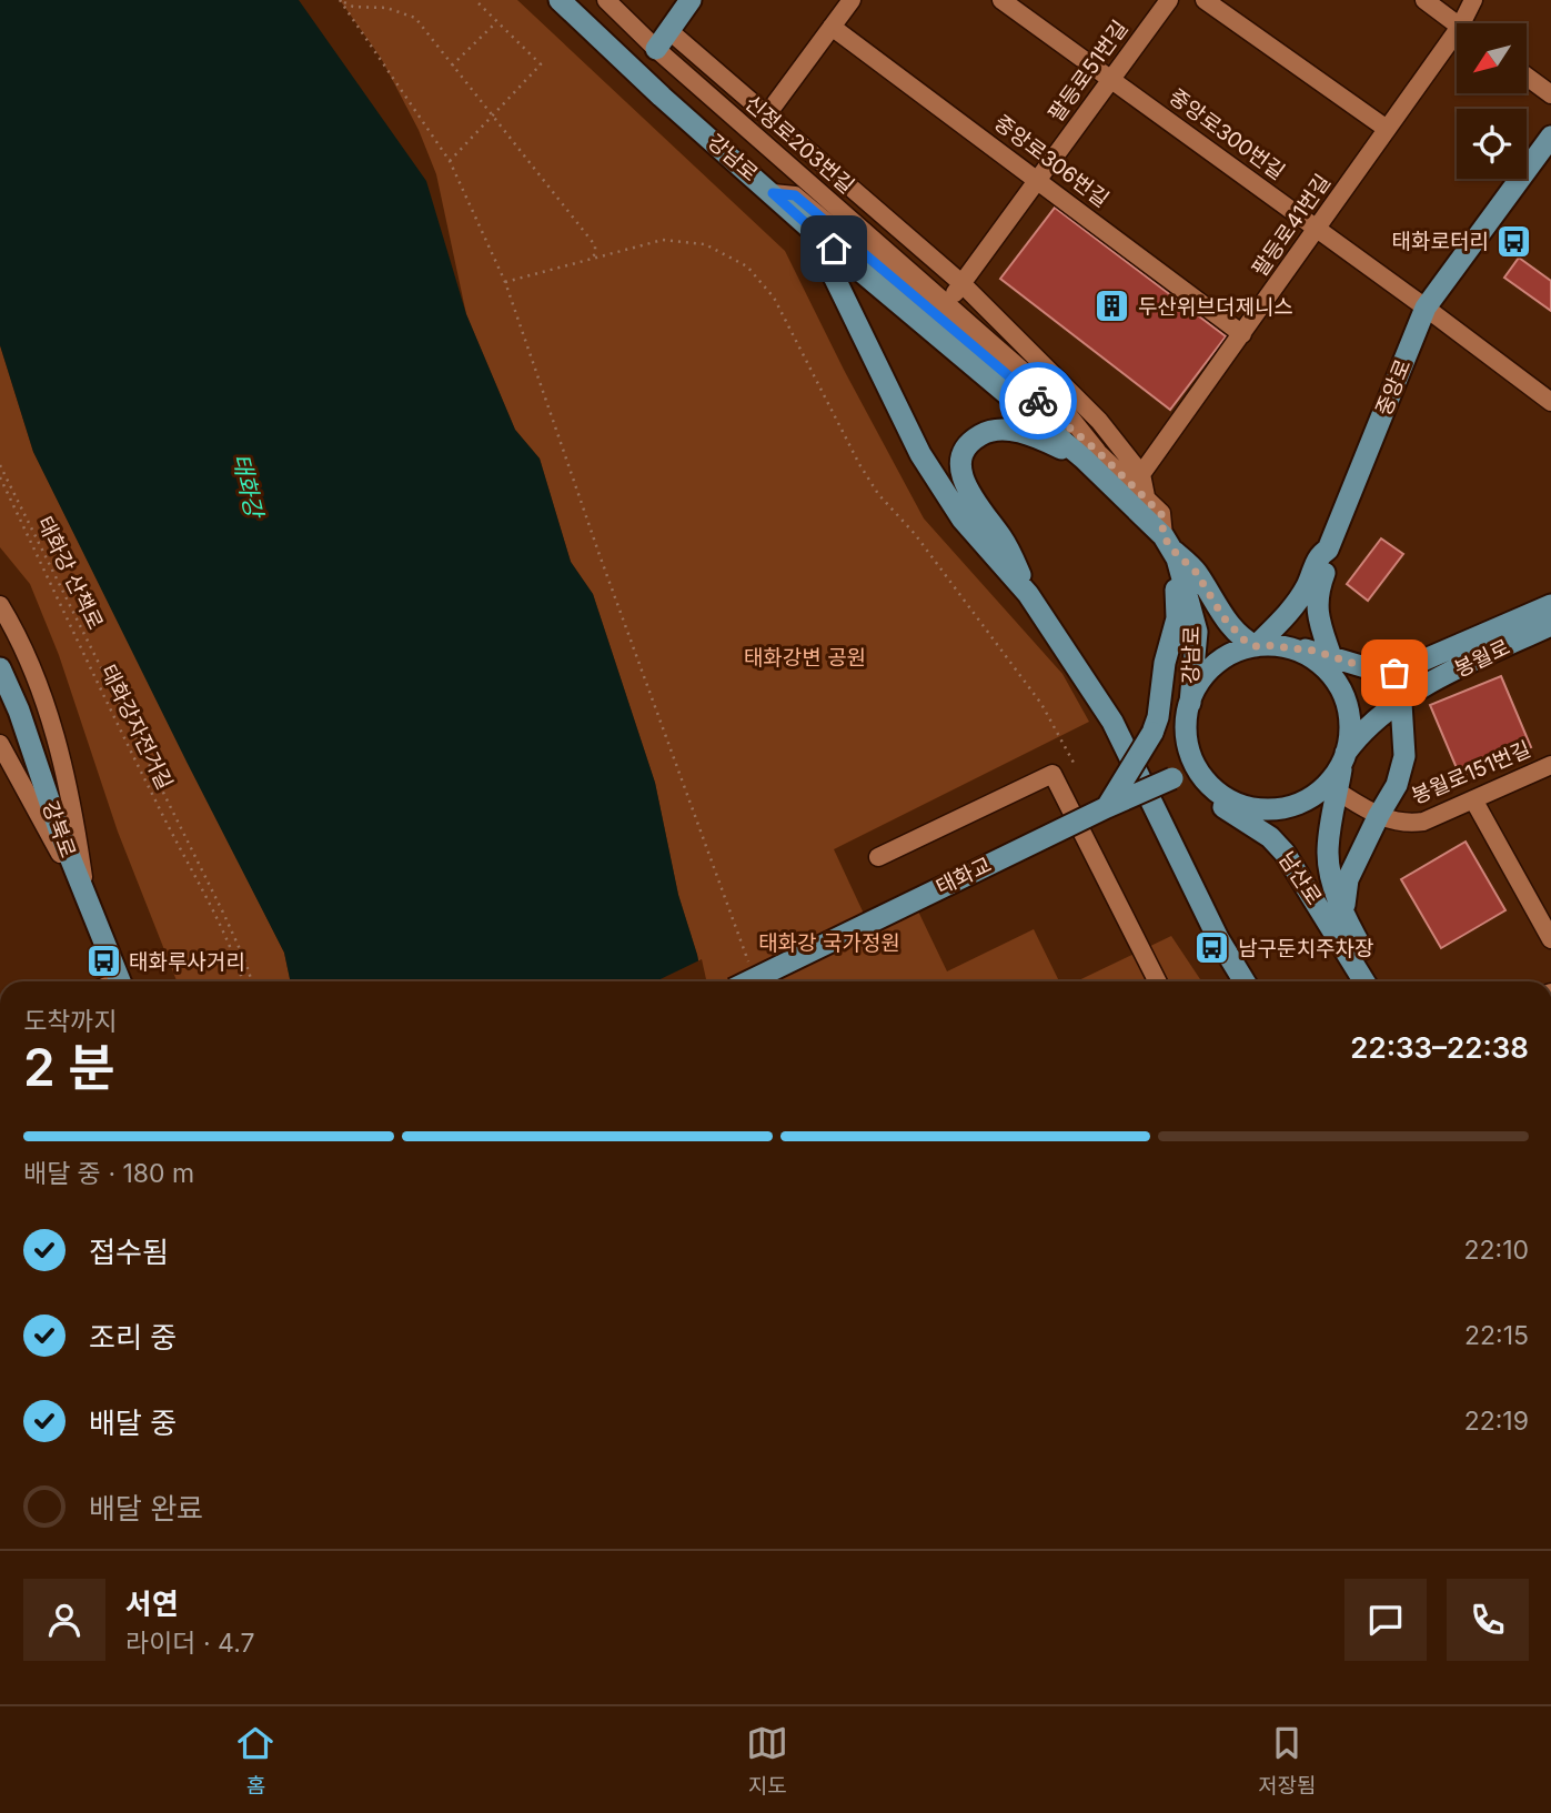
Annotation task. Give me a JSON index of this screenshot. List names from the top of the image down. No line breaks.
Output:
{"streets":{"main road":["강남로","중앙로","봉월로","강북로","태화교","남산로"],"street":["팔등로51번길","중앙로300번길","신정로203번길","중앙로306번길","팔등로41번길","봉월로151번길"],"path":["태화강 산책로","태화강자전거길"]},"crossings":[["팔등로51번길","중앙로300번길"],["팔등로51번길","신정로203번길"],["팔등로51번길","중앙로306번길"],["중앙로300번길","팔등로41번길"],["중앙로300번길","중앙로"],["신정로203번길","강남로"],["강남로","중앙로"],["강남로","봉월로"],["강남로","봉월로151번길"],["강남로","태화교"],["강남로","남산로"],["중앙로306번길","팔등로41번길"],["중앙로","봉월로"],["중앙로","봉월로151번길"],["중앙로","태화교"],["중앙로","남산로"],["봉월로","봉월로151번길"],["봉월로","태화교"],["봉월로","남산로"],["봉월로151번길","태화교"],["봉월로151번길","남산로"],["태화교","남산로"]],"water":["태화강"],"parks":["태화강변 공원","태화강 국가정원"],"places":{"bus stop":["태화로터리","남구둔치주차장","태화루사거리"],"building":["두산위브더제니스"]},"north":"bottom left","page":{"heading":["2 분","도착까지","22:33–22:38"],"panel":["서연","라이더 · 4.7"],"bar":"배달 중 · 180 m","list":[["접수됨","22:10"],["조리 중","22:15"],["배달 중","22:19"],"배달 완료"],"tabs":["홈","지도","저장됨"]}}
